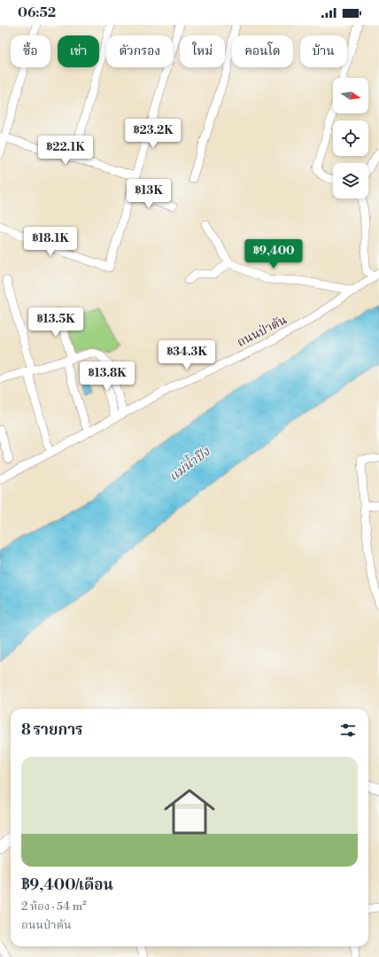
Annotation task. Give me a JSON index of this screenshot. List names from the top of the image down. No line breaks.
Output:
{"streets":{"street":["ถนนป่าตัน"]},"water":["แม่น้ำปิง"],"north":"right","page":{"status":"06:52","chip":["ซื้อ","เช่า","ตัวกรอง","ใหม่","คอนโด","บ้าน"],"price":["฿23.2K","฿22.1K","฿13K","฿18.1K","฿9,400","฿13.5K","฿34.3K","฿13.8K"],"heading":"8 รายการ","list":[{"name":"฿9,400/เดือน","note":"2 ห้อง · 54 m² · ถนนป่าตัน"}]}}
